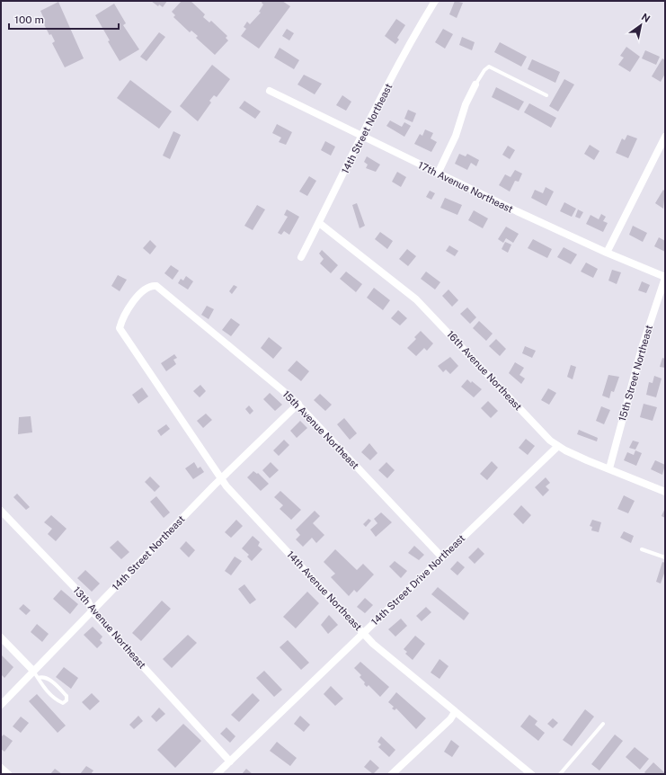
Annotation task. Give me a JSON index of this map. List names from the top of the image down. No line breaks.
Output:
{"streets":{"street":["14th Street Northeast","17th Avenue Northeast","16th Avenue Northeast","15th Street Northeast","15th Avenue Northeast","14th Street Drive Northeast","14th Avenue Northeast","13th Avenue Northeast"]},"crossings":[["14th Street Northeast","17th Avenue Northeast"],["14th Street Northeast","16th Avenue Northeast"],["14th Street Northeast","15th Avenue Northeast"],["14th Street Northeast","14th Avenue Northeast"],["14th Street Northeast","13th Avenue Northeast"],["17th Avenue Northeast","15th Street Northeast"],["16th Avenue Northeast","15th Street Northeast"],["16th Avenue Northeast","14th Street Drive Northeast"],["15th Avenue Northeast","14th Street Drive Northeast"],["15th Avenue Northeast","14th Avenue Northeast"],["14th Street Drive Northeast","14th Avenue Northeast"],["14th Street Drive Northeast","13th Avenue Northeast"]],"scale_bar":"100 m","north":"top right"}
